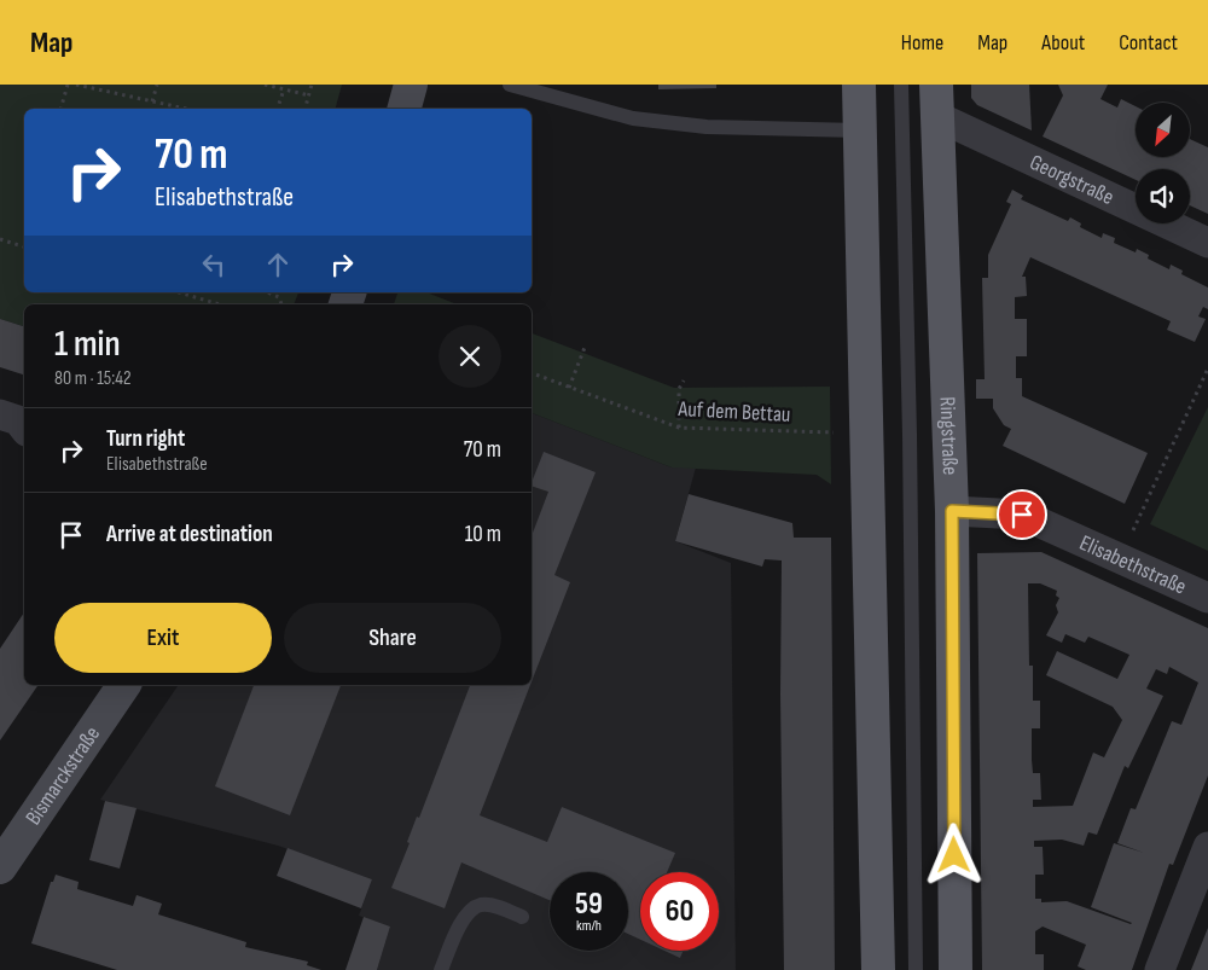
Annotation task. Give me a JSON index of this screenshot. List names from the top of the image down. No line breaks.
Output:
{"streets":{"main road":["Ringstraße"],"street":["Georgstraße","Elisabethstraße","Bismarckstraße"],"path":["Auf dem Bettau"]},"crossings":[["Georgstraße","Ringstraße"],["Ringstraße","Elisabethstraße"]],"north":"bottom left","page":{"header":"Map","nav":["Home","Map","About","Contact"],"turn":["70 m","Elisabethstraße"],"heading":["1 min","80 m · 15:42"],"list":[{"name":"Turn right","note":"Elisabethstraße","value":"70 m"},{"name":"Arrive at destination","value":"10 m"}],"buttons":["Exit","Share"],"speed":"59 km/h","limit":"60"}}
